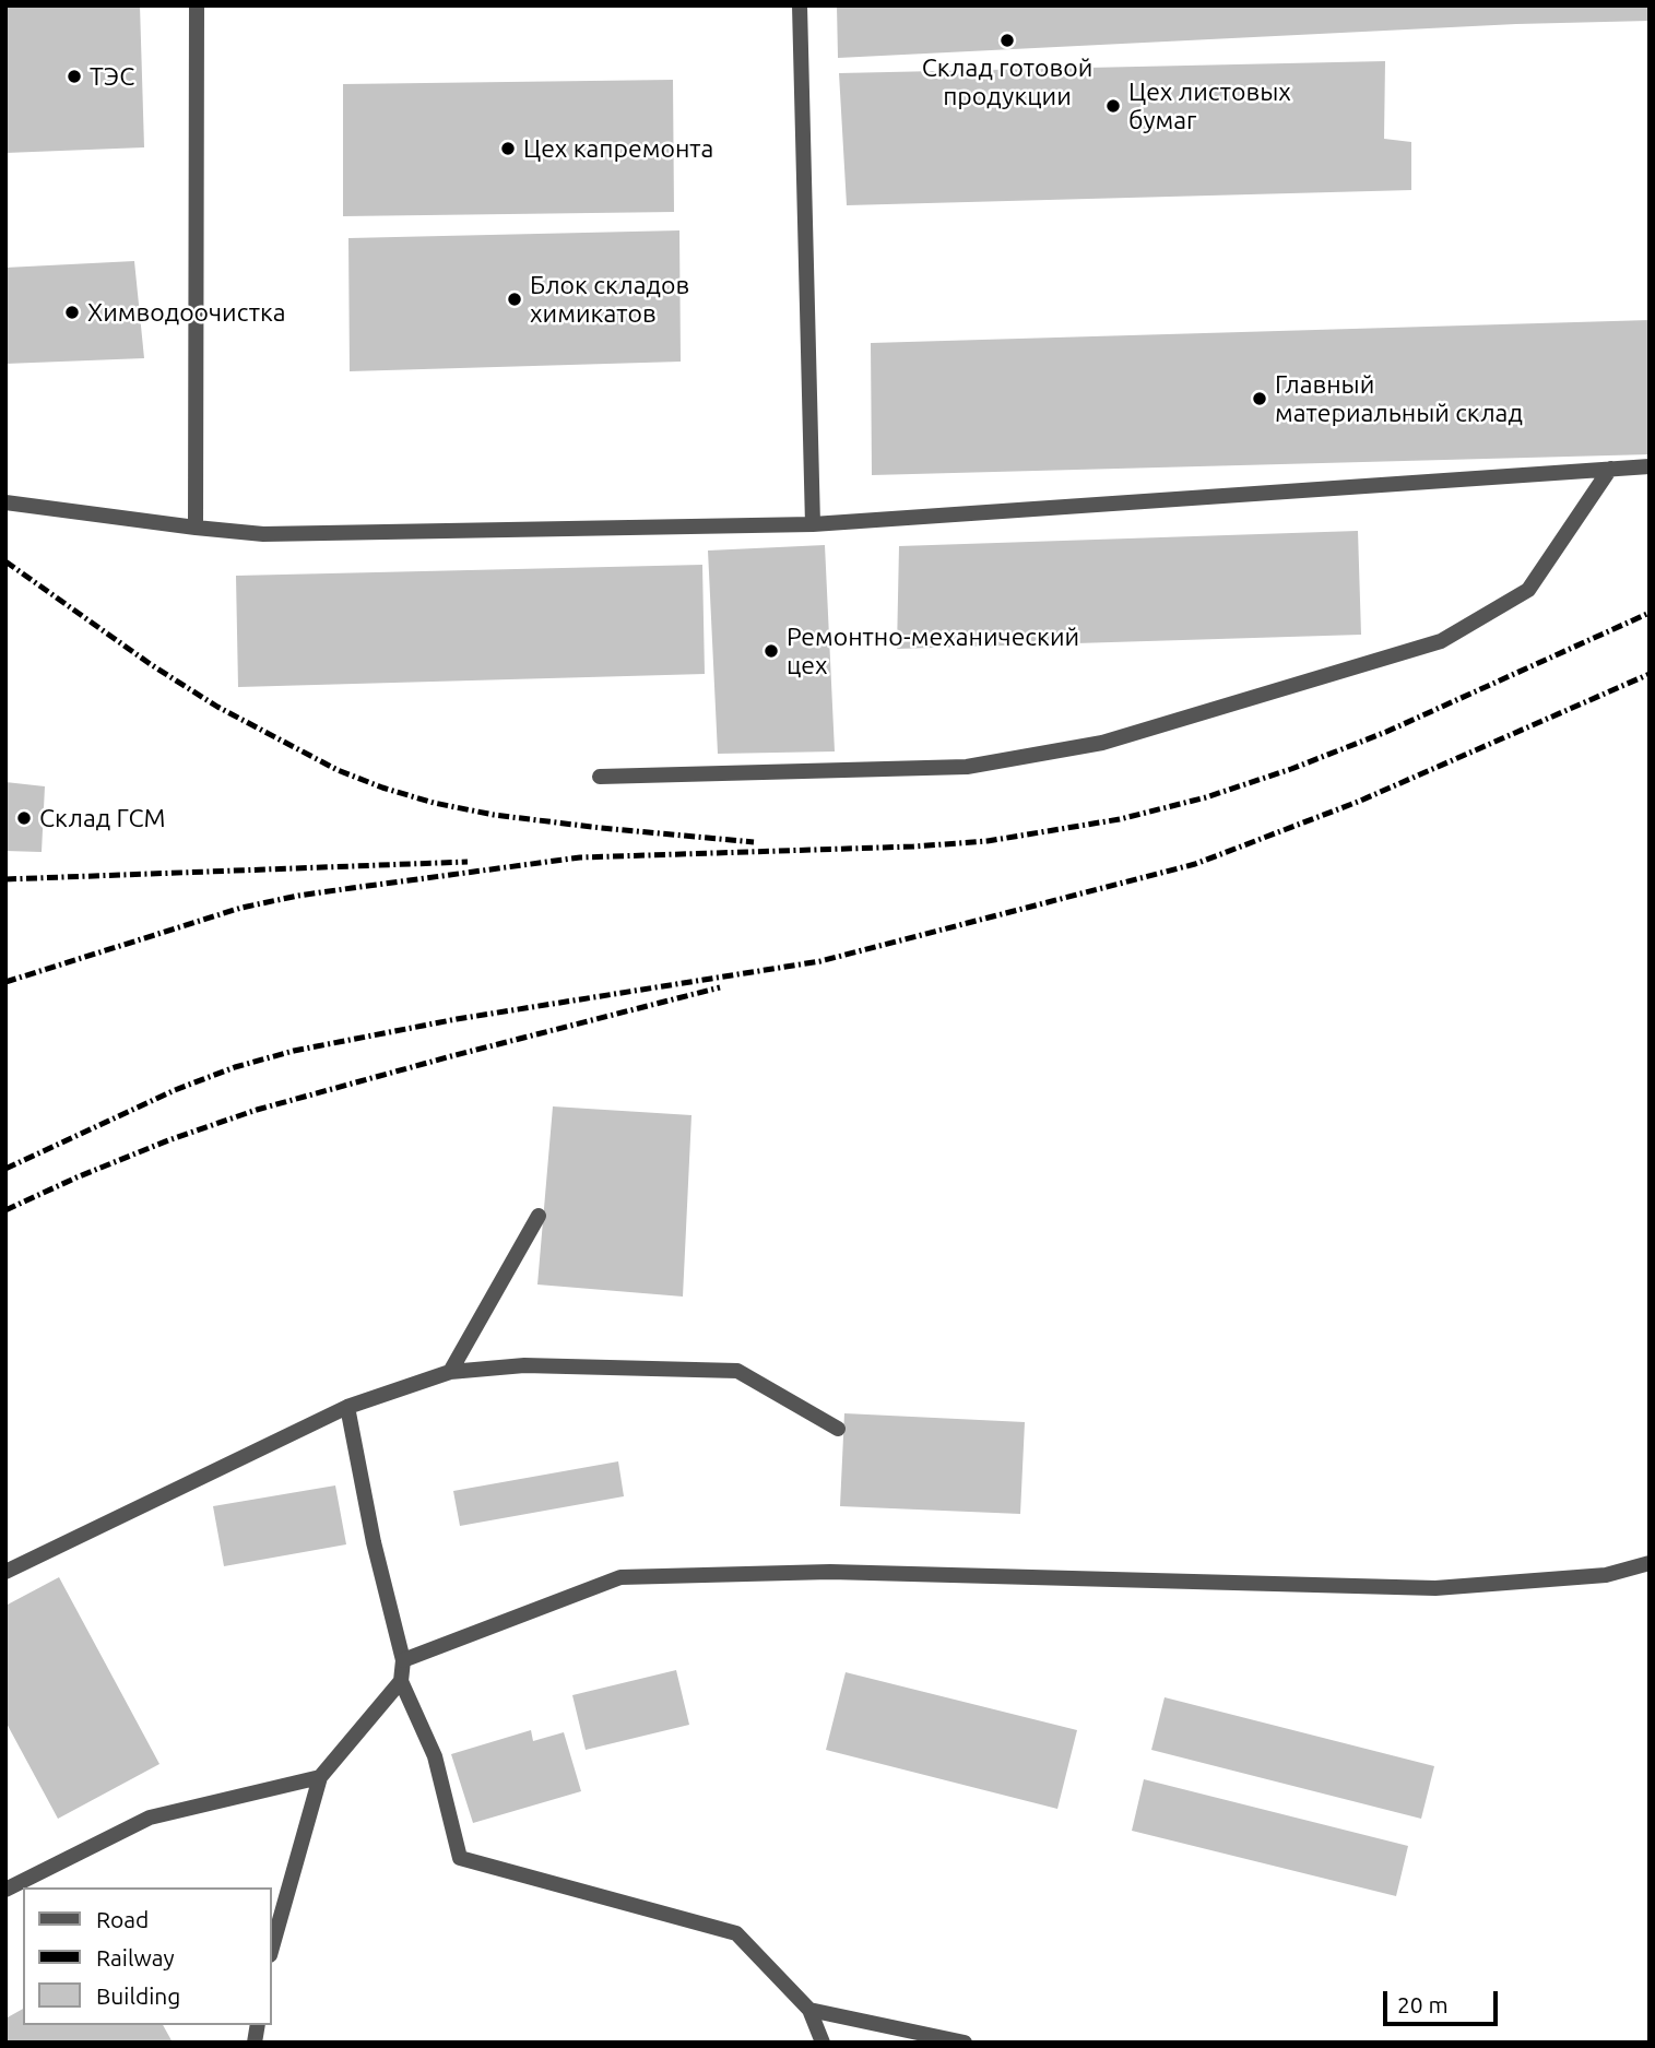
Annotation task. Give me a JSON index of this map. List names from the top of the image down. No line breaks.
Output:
{"places":["Склад готовой продукции","ТЭС","Цех листовых бумаг","Цех капремонта","Блок складов химикатов","Химводоочистка","Главный материальный склад","Ремонтно-механический цех","Склад ГСМ"],"legend":["Road","Railway","Building"],"scale_bar":"20 m"}
